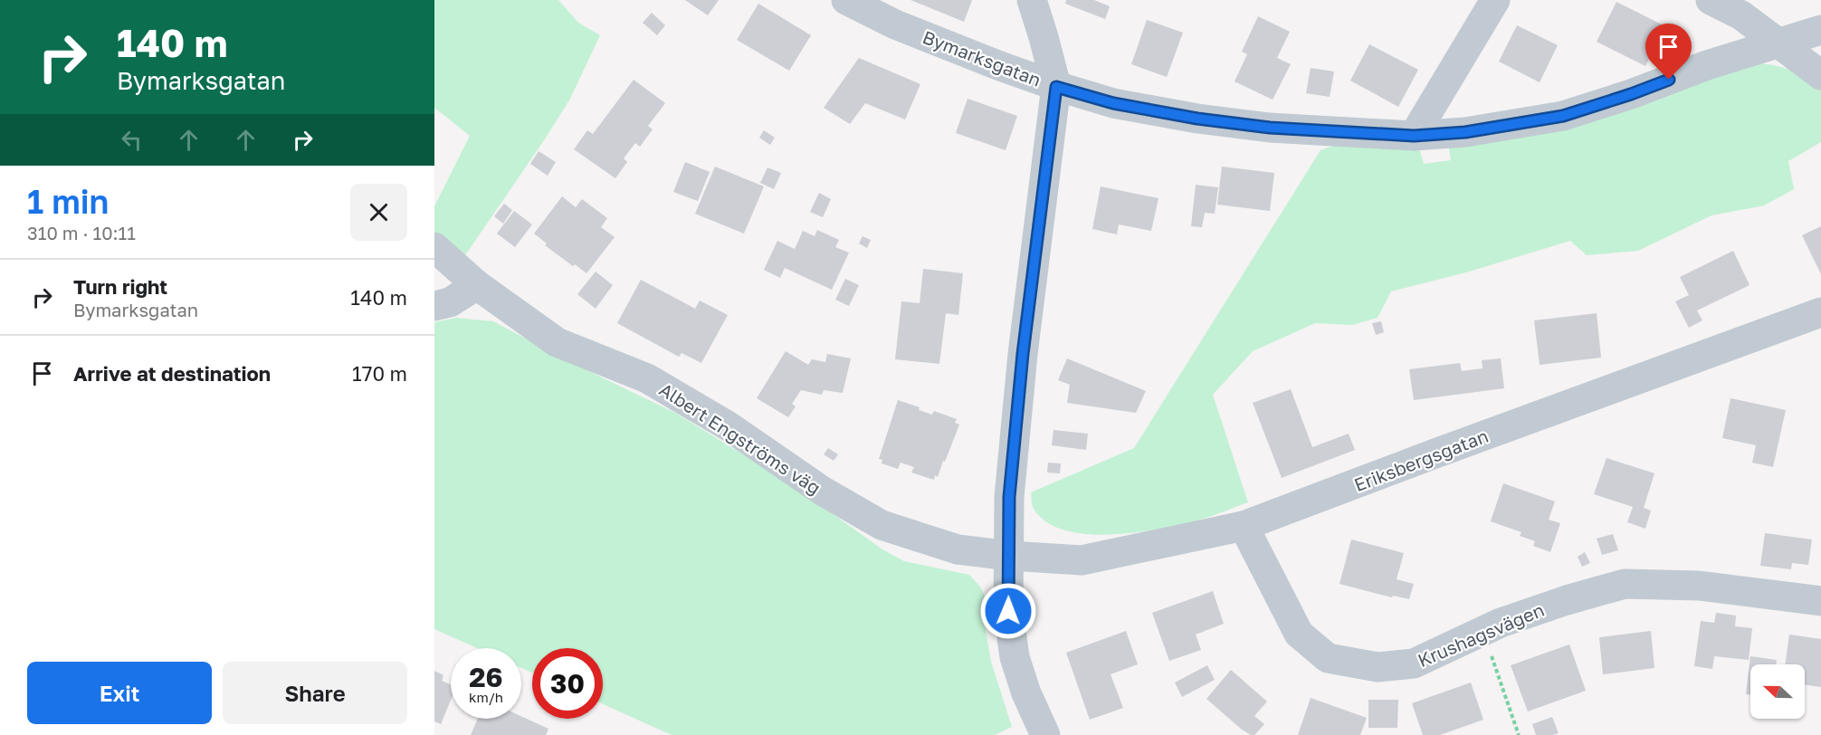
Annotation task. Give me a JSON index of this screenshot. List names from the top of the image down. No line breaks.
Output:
{"streets":{"street":["Bymarksgatan","Albert Engströms väg","Eriksbergsgatan","Krushagsvägen"]},"crossings":[["Albert Engströms väg","Eriksbergsgatan"],["Eriksbergsgatan","Krushagsvägen"]],"north":"left","page":{"turn":["140 m","Bymarksgatan"],"heading":["1 min","310 m · 10:11"],"list":[{"name":"Turn right","note":"Bymarksgatan","value":"140 m"},{"name":"Arrive at destination","value":"170 m"}],"speed":"26 km/h","limit":"30","buttons":["Exit","Share"]}}
